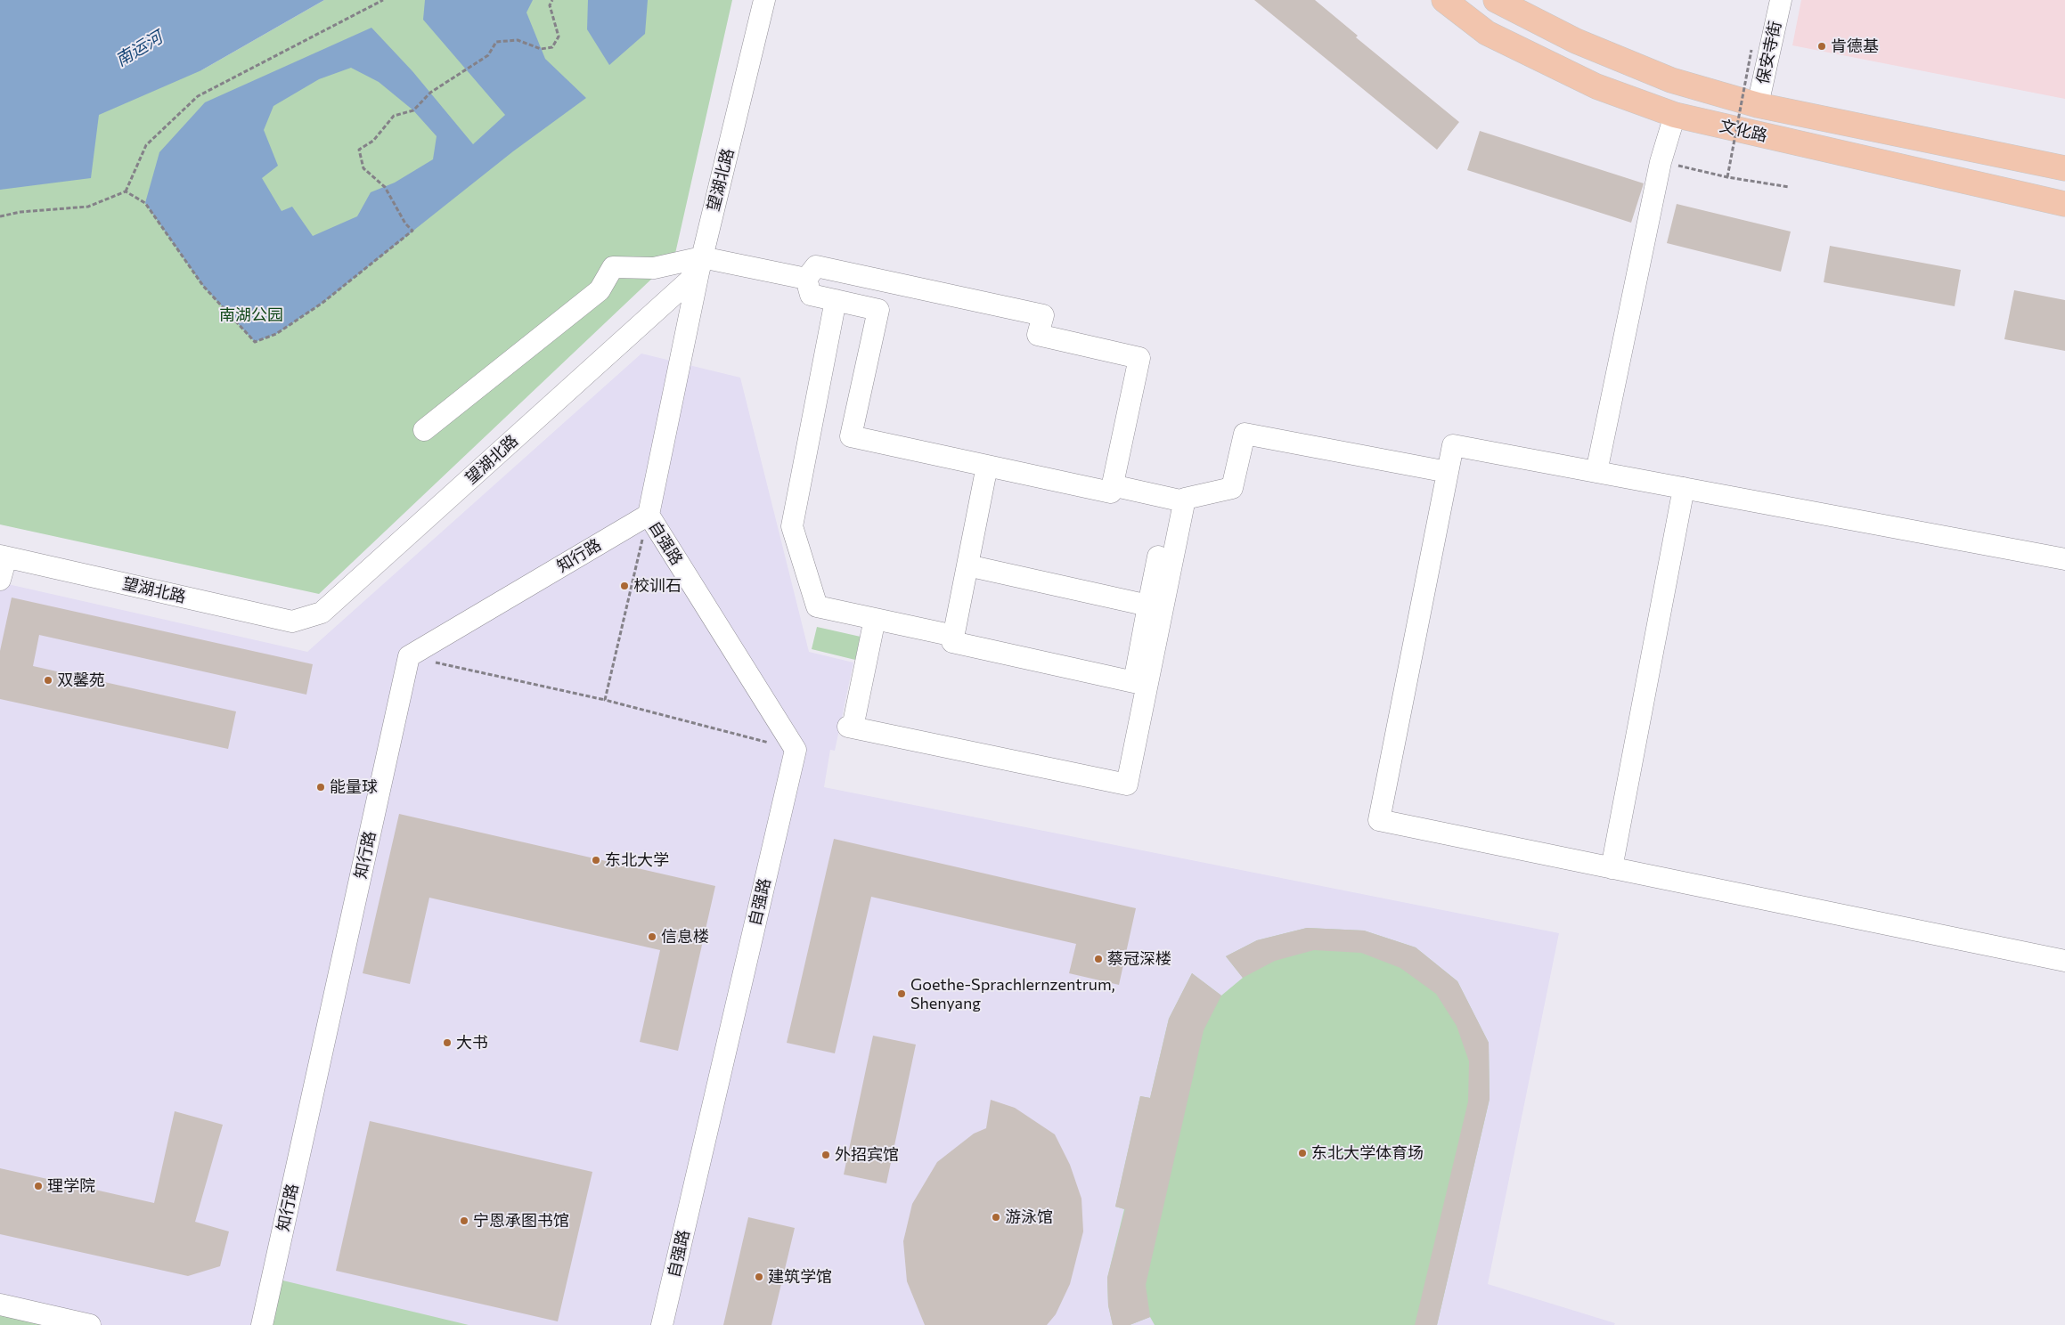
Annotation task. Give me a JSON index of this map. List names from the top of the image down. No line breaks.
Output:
{"streets":{"main road":["文化路"],"street":["保安寺街","望湖北路","自强路","知行路"]},"crossings":[["保安寺街","文化路"],["自强路","知行路"]],"water":["南运河"],"parks":["南湖公园"],"places":["肯德基","校训石","双馨苑","能量球","东北大学","信息楼","蔡冠深楼","Goethe-Sprachlernzentrum, Shenyang","大书","东北大学体育场","外招宾馆","理学院","游泳馆","宁恩承图书馆","建筑学馆"]}
